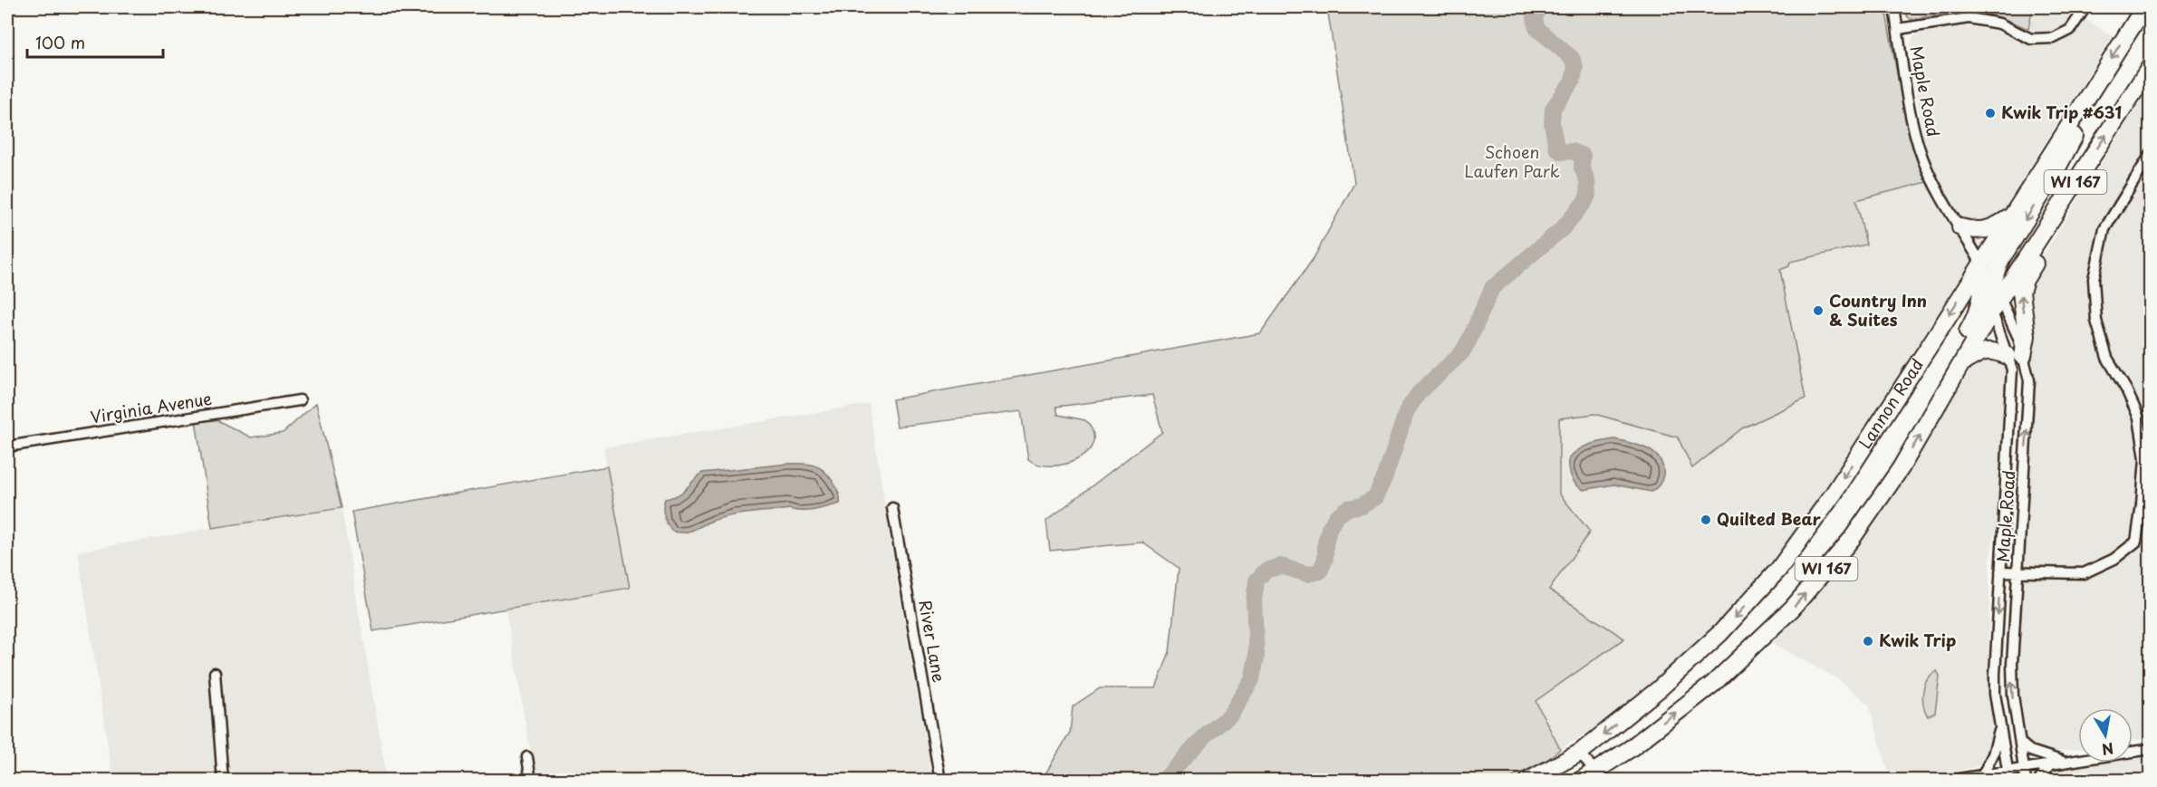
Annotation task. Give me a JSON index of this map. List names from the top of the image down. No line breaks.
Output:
{"streets":{"main road":["WI 167","Lannon Road"],"street":["Maple Road","Virginia Avenue","River Lane"]},"crossings":[["Maple Road","WI 167"],["Maple Road","Lannon Road"],["WI 167","Lannon Road"]],"parks":["Schoen Laufen Park"],"places":["Kwik Trip #631","Country Inn & Suites","Quilted Bear","Kwik Trip"],"scale_bar":"100 m","north":"bottom"}
